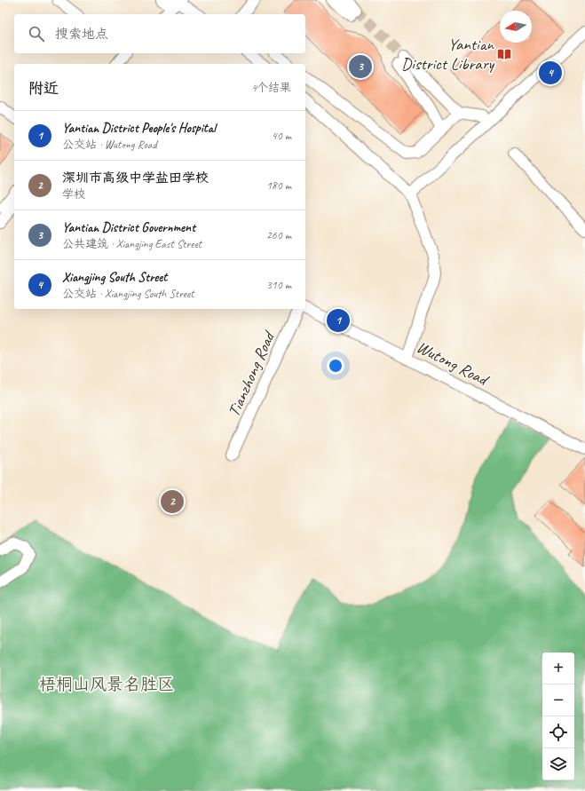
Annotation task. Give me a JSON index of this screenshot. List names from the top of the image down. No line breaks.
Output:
{"streets":{"street":["Wutong Road","Tianzhong Road"]},"parks":["梧桐山风景名胜区"],"places":{"library":["Yantian District Library"]},"north":"left","page":{"search":"搜索地点","pins":["3","4","1","2"],"heading":["附近","4个结果"],"list":[{"mark":"1","name":"Yantian District People's Hospital","note":"公交站 · Wutong Road","value":"40 m"},{"mark":"2","name":"深圳市高级中学盐田学校","note":"学校","value":"180 m"},{"mark":"3","name":"Yantian District Government","note":"公共建筑 · Xiangjing East Street","value":"260 m"},{"mark":"4","name":"Xiangjing South Street","note":"公交站 · Xiangjing South Street","value":"310 m"}],"map_buttons":["+","−"]}}
